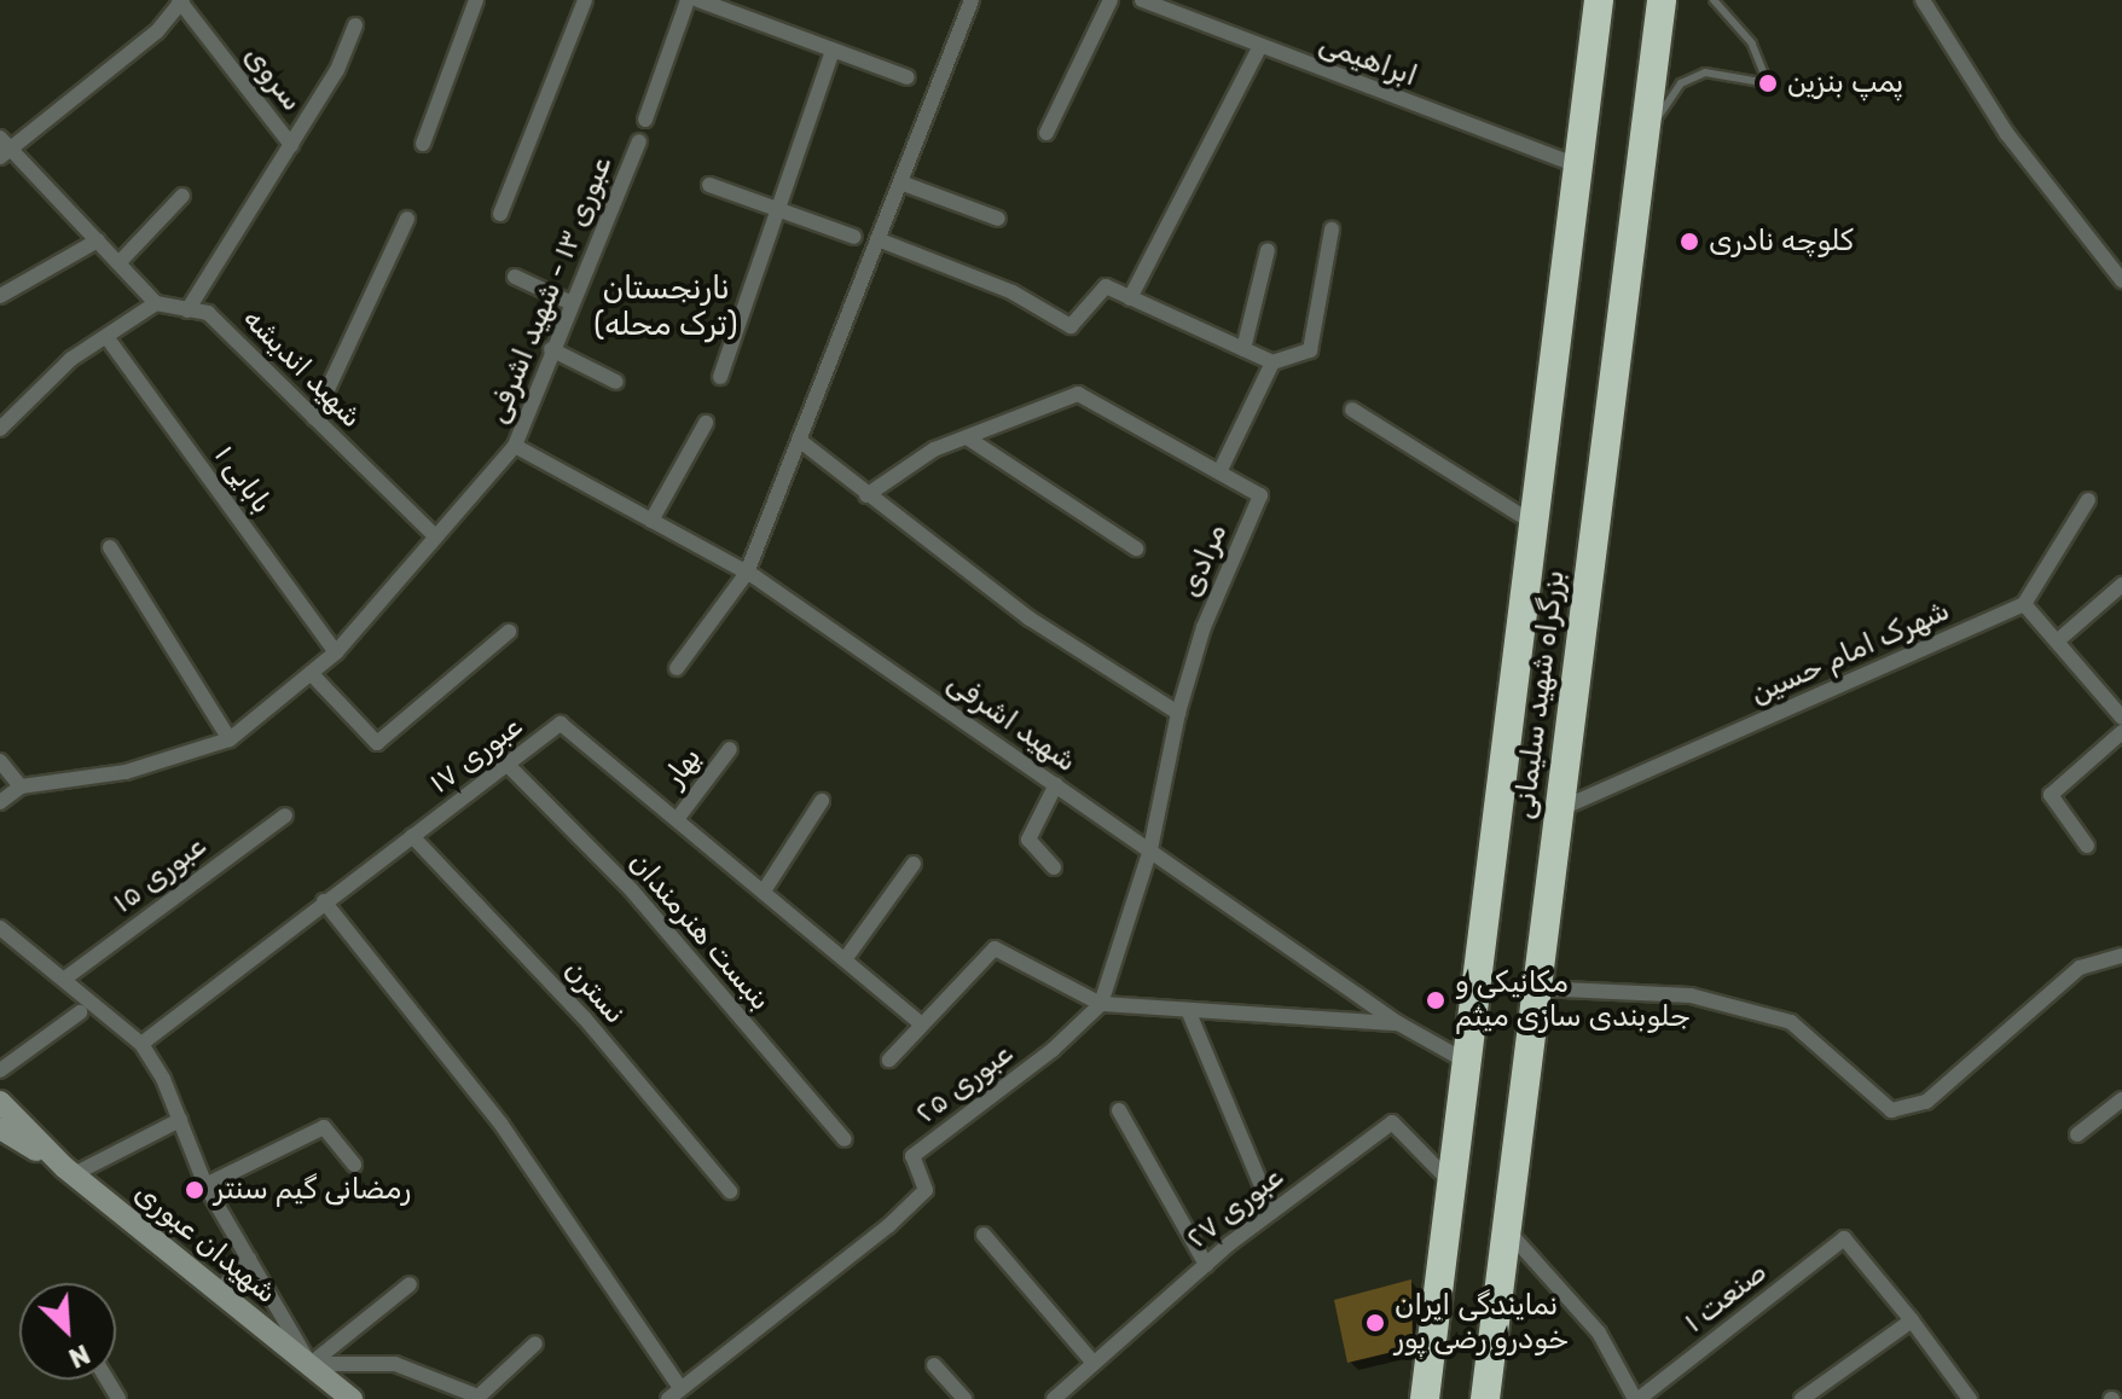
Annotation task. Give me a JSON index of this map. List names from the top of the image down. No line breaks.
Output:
{"streets":{"highway":["بزرگراه شهید سلیمانی"],"main road":["شهیدان عبوری"],"street":["ابراهیمی","سروی","عبوری ۱۳ - شهید اشرفی","شهید اندیشه","بابایی ۱","مرادی","شهرک امام حسین","شهید اشرفی","عبوری ۱۷","بهار","عبوری ۱۵","بنبست هنرمندان","نسترن","عبوری ۲۵","عبوری ۲۷","صنعت ۱"]},"crossings":[["ابراهیمی","بزرگراه شهید سلیمانی"],["عبوری ۱۳ - شهید اشرفی","شهید اندیشه"],["عبوری ۱۳ - شهید اشرفی","بابایی ۱"],["عبوری ۱۳ - شهید اشرفی","شهید اشرفی"],["مرادی","شهید اشرفی"],["مرادی","عبوری ۲۵"],["شهرک امام حسین","بزرگراه شهید سلیمانی"],["بزرگراه شهید سلیمانی","شهید اشرفی"],["بزرگراه شهید سلیمانی","عبوری ۲۷"],["عبوری ۱۷","بهار"],["عبوری ۱۷","بنبست هنرمندان"],["عبوری ۱۷","نسترن"],["عبوری ۱۷","شهیدان عبوری"],["عبوری ۱۵","شهیدان عبوری"]],"districts":["نارنجستان (ترک محله)"],"places":["پمپ بنزین","کلوچه نادری","مکانیکی و جلوبندی سازی میثم","رمضانی گیم سنتر","نمایندگی ایران خودرو رضی پور"],"north":"bottom right"}
